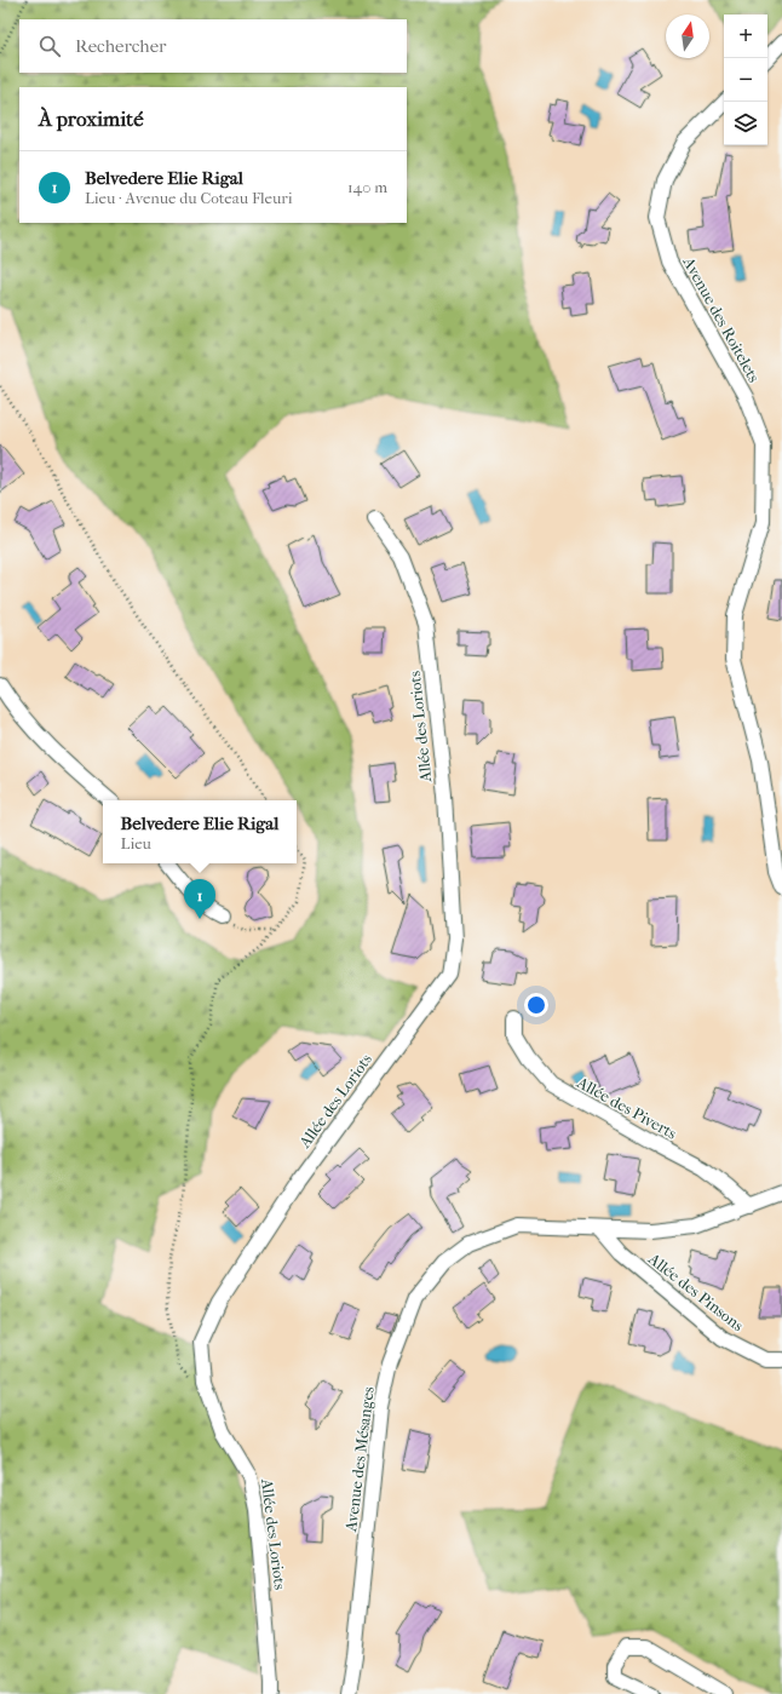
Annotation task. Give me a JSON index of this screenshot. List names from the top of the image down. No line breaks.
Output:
{"streets":{"street":["Avenue des Roitelets","Allée des Loriots","Allée des Piverts","Allée des Pinsons","Avenue des Mésanges"]},"crossings":[["Allée des Pinsons","Avenue des Mésanges"]],"north":"top","page":{"map_buttons":["+","−"],"search":"Rechercher","heading":"À proximité","list":[{"mark":"1","name":"Belvedere Elie Rigal","note":"Lieu · Avenue du Coteau Fleuri","value":"140 m"}],"popup":["Belvedere Elie Rigal","Lieu"],"pins":"1"}}
